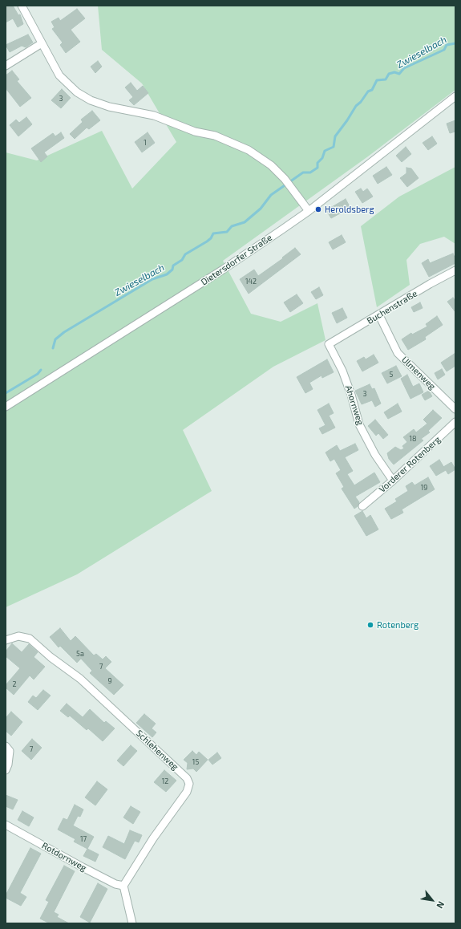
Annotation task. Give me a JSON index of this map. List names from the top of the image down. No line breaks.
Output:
{"streets":{"street":["Dietersdorfer Straße","Buchenstraße","Ulmenweg","Ahornweg","Vorderer Rotenberg","Schlehenweg","Rotdornweg"]},"crossings":[["Buchenstraße","Ulmenweg"],["Buchenstraße","Ahornweg"],["Ahornweg","Vorderer Rotenberg"],["Schlehenweg","Rotdornweg"]],"water":["Zwieselbach"],"places":["Heroldsberg","Rotenberg"],"house_numbers":["3","1","142","5","3","18","19","5a","7","9","2","7","15","12","17"],"north":"bottom right"}
